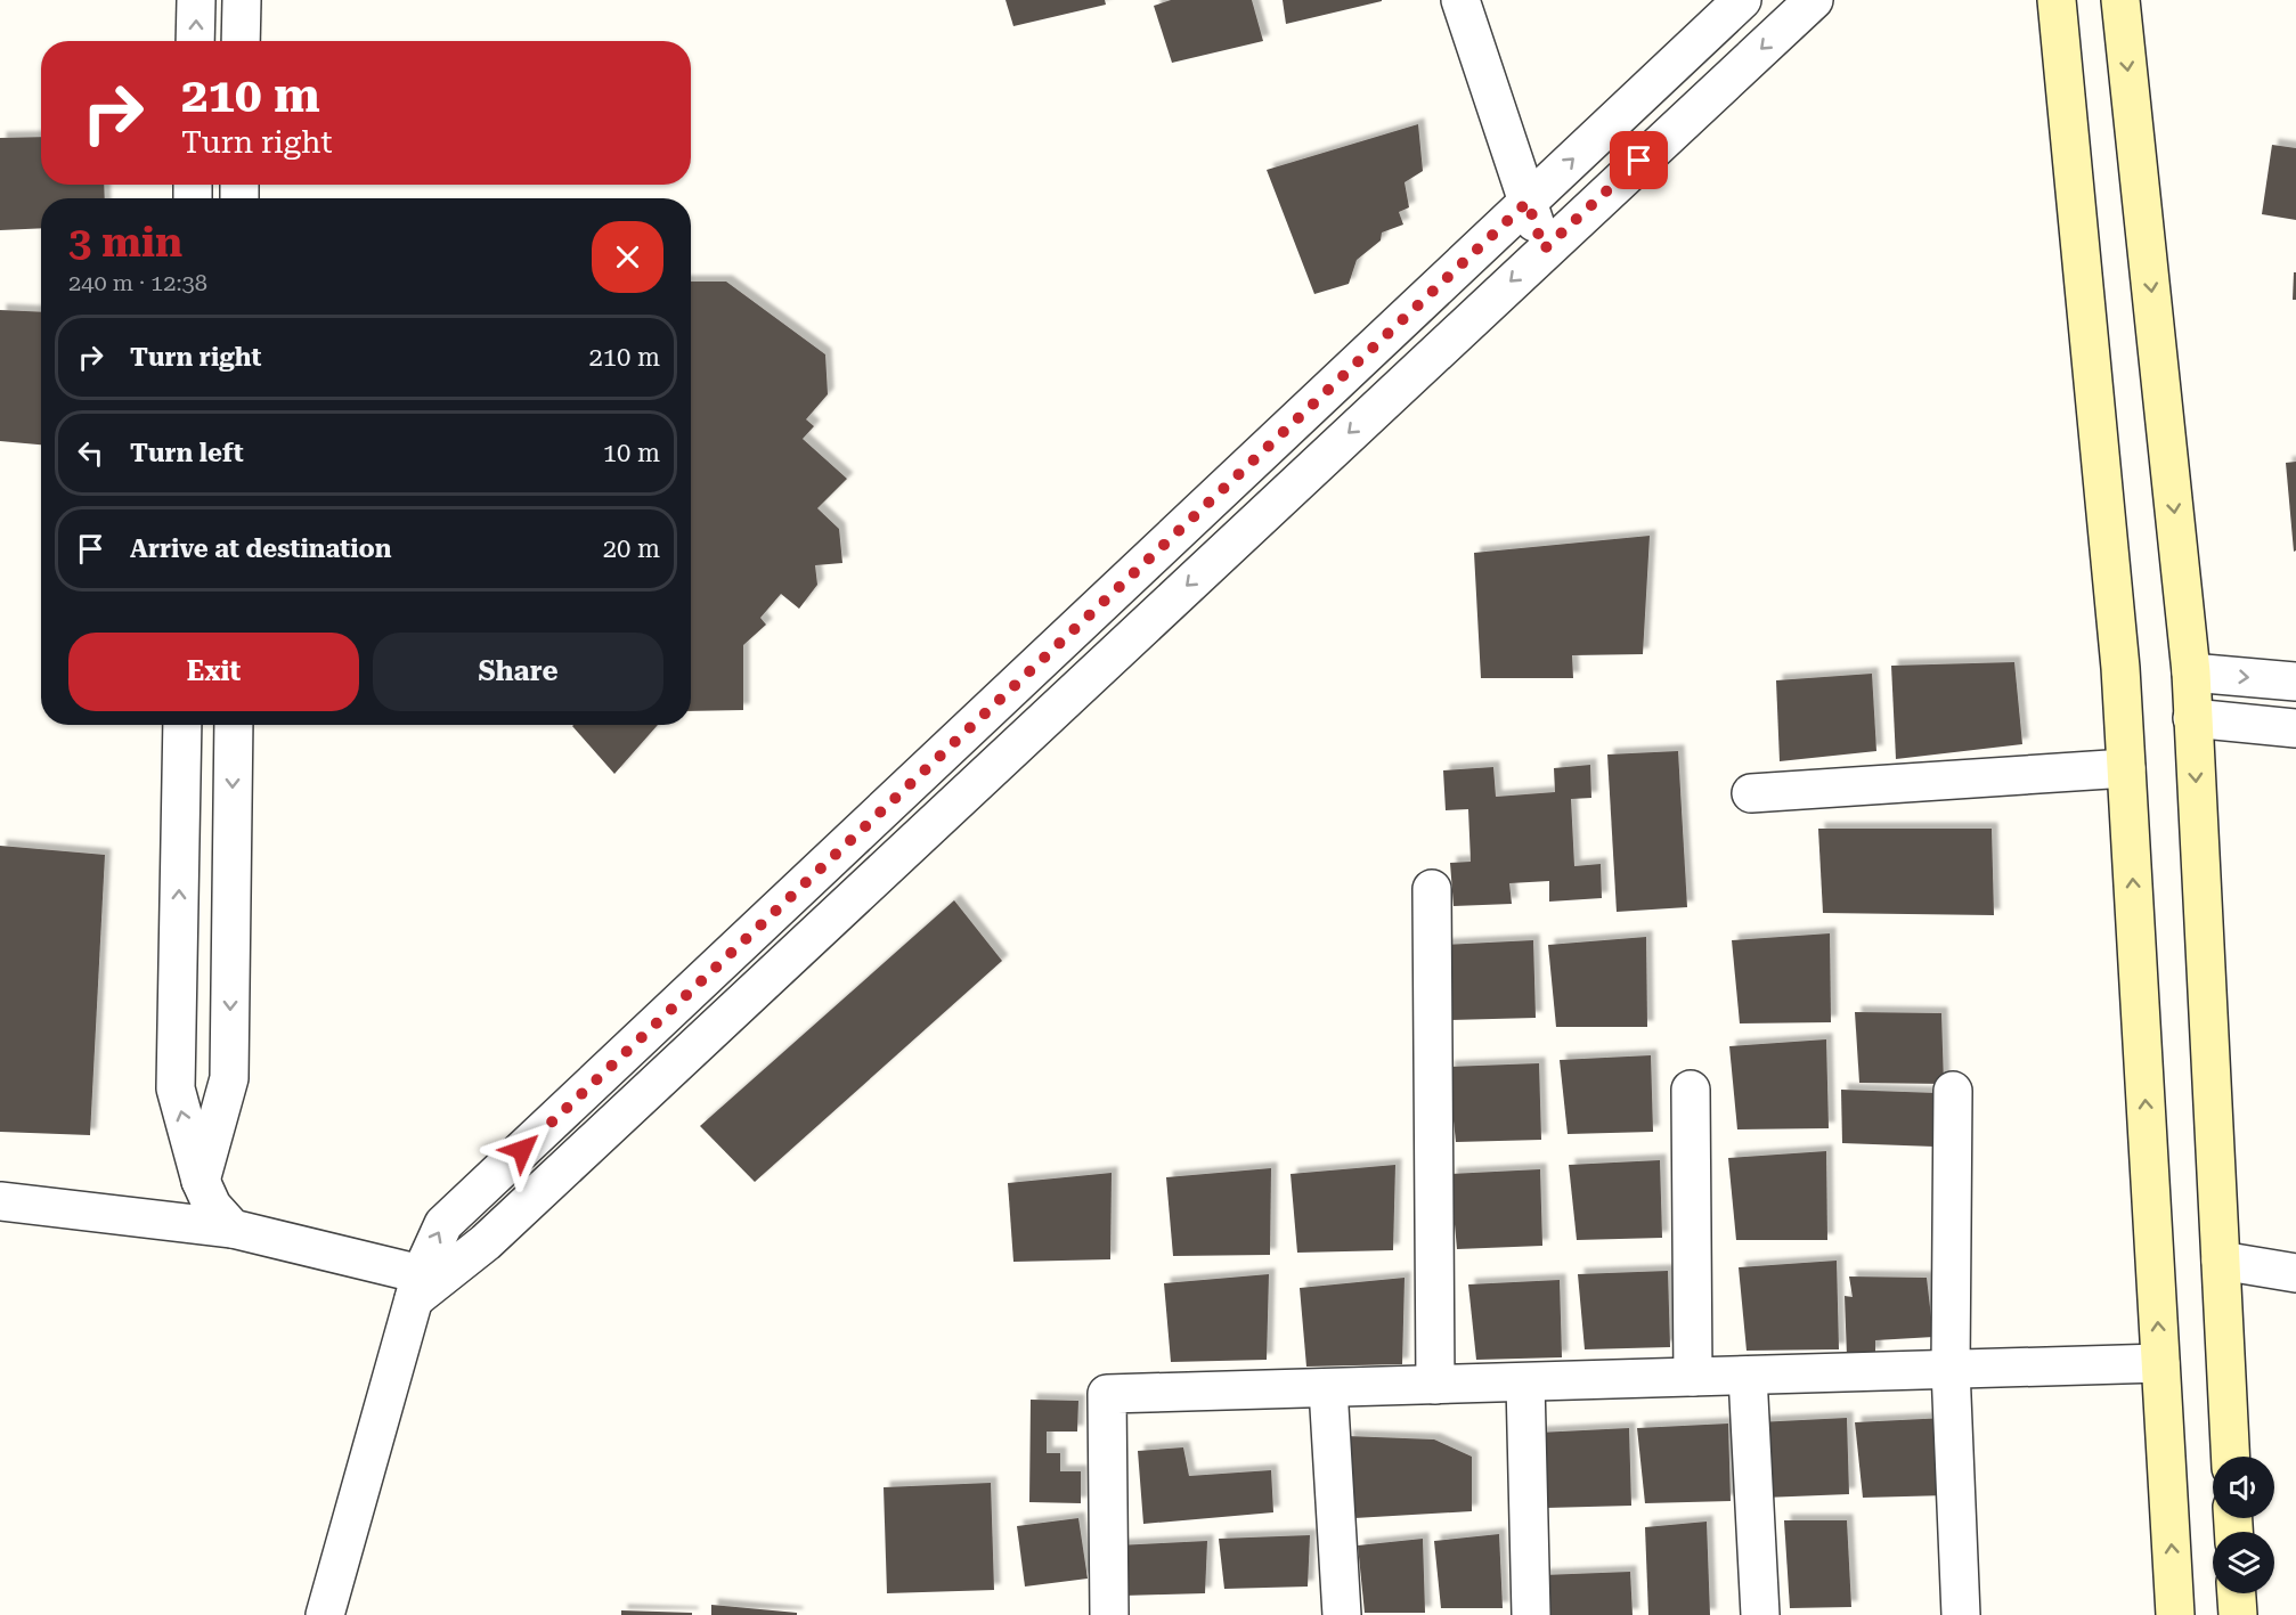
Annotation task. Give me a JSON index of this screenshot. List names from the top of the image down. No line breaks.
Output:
{"page":{"turn":["210 m","Turn right"],"heading":["3 min","240 m · 12:38"],"list":[{"name":"Turn right","value":"210 m"},{"name":"Turn left","value":"10 m"},{"name":"Arrive at destination","value":"20 m"}],"buttons":["Exit","Share"]}}
